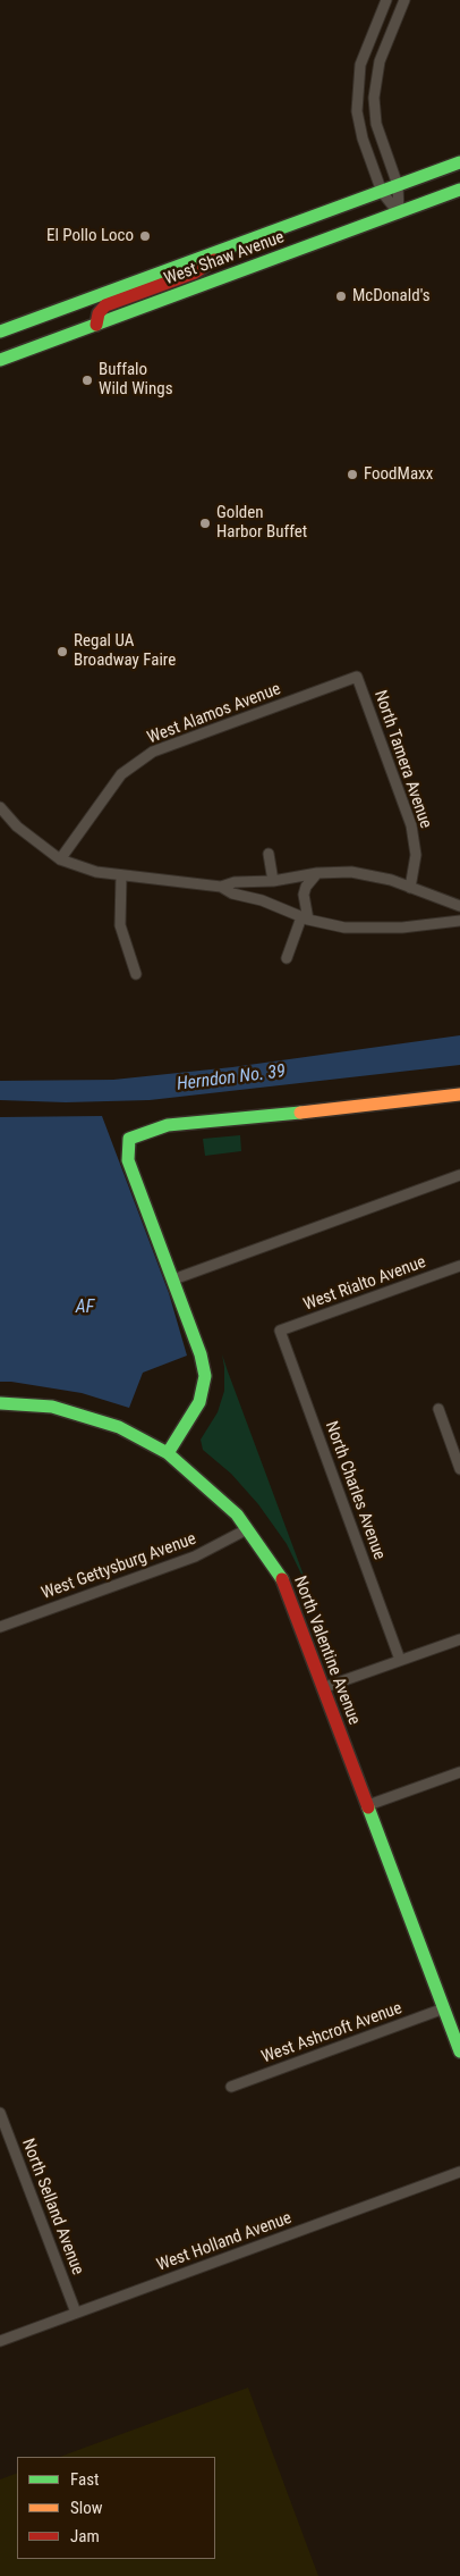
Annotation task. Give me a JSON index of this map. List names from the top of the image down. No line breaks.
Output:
{"streets":{"street":["West Shaw Avenue","West Alamos Avenue","North Tamera Avenue","West Rialto Avenue","North Charles Avenue","West Gettysburg Avenue","North Valentine Avenue","West Ashcroft Avenue","North Selland Avenue","West Holland Avenue"]},"crossings":[["West Alamos Avenue","North Tamera Avenue"],["West Rialto Avenue","North Charles Avenue"],["West Gettysburg Avenue","North Valentine Avenue"],["North Valentine Avenue","West Ashcroft Avenue"],["North Selland Avenue","West Holland Avenue"]],"water":["Herndon No. 39","AF"],"places":["El Pollo Loco","McDonald's","Buffalo Wild Wings","FoodMaxx","Golden Harbor Buffet","Regal UA Broadway Faire"],"legend":["Fast","Slow","Jam"]}
